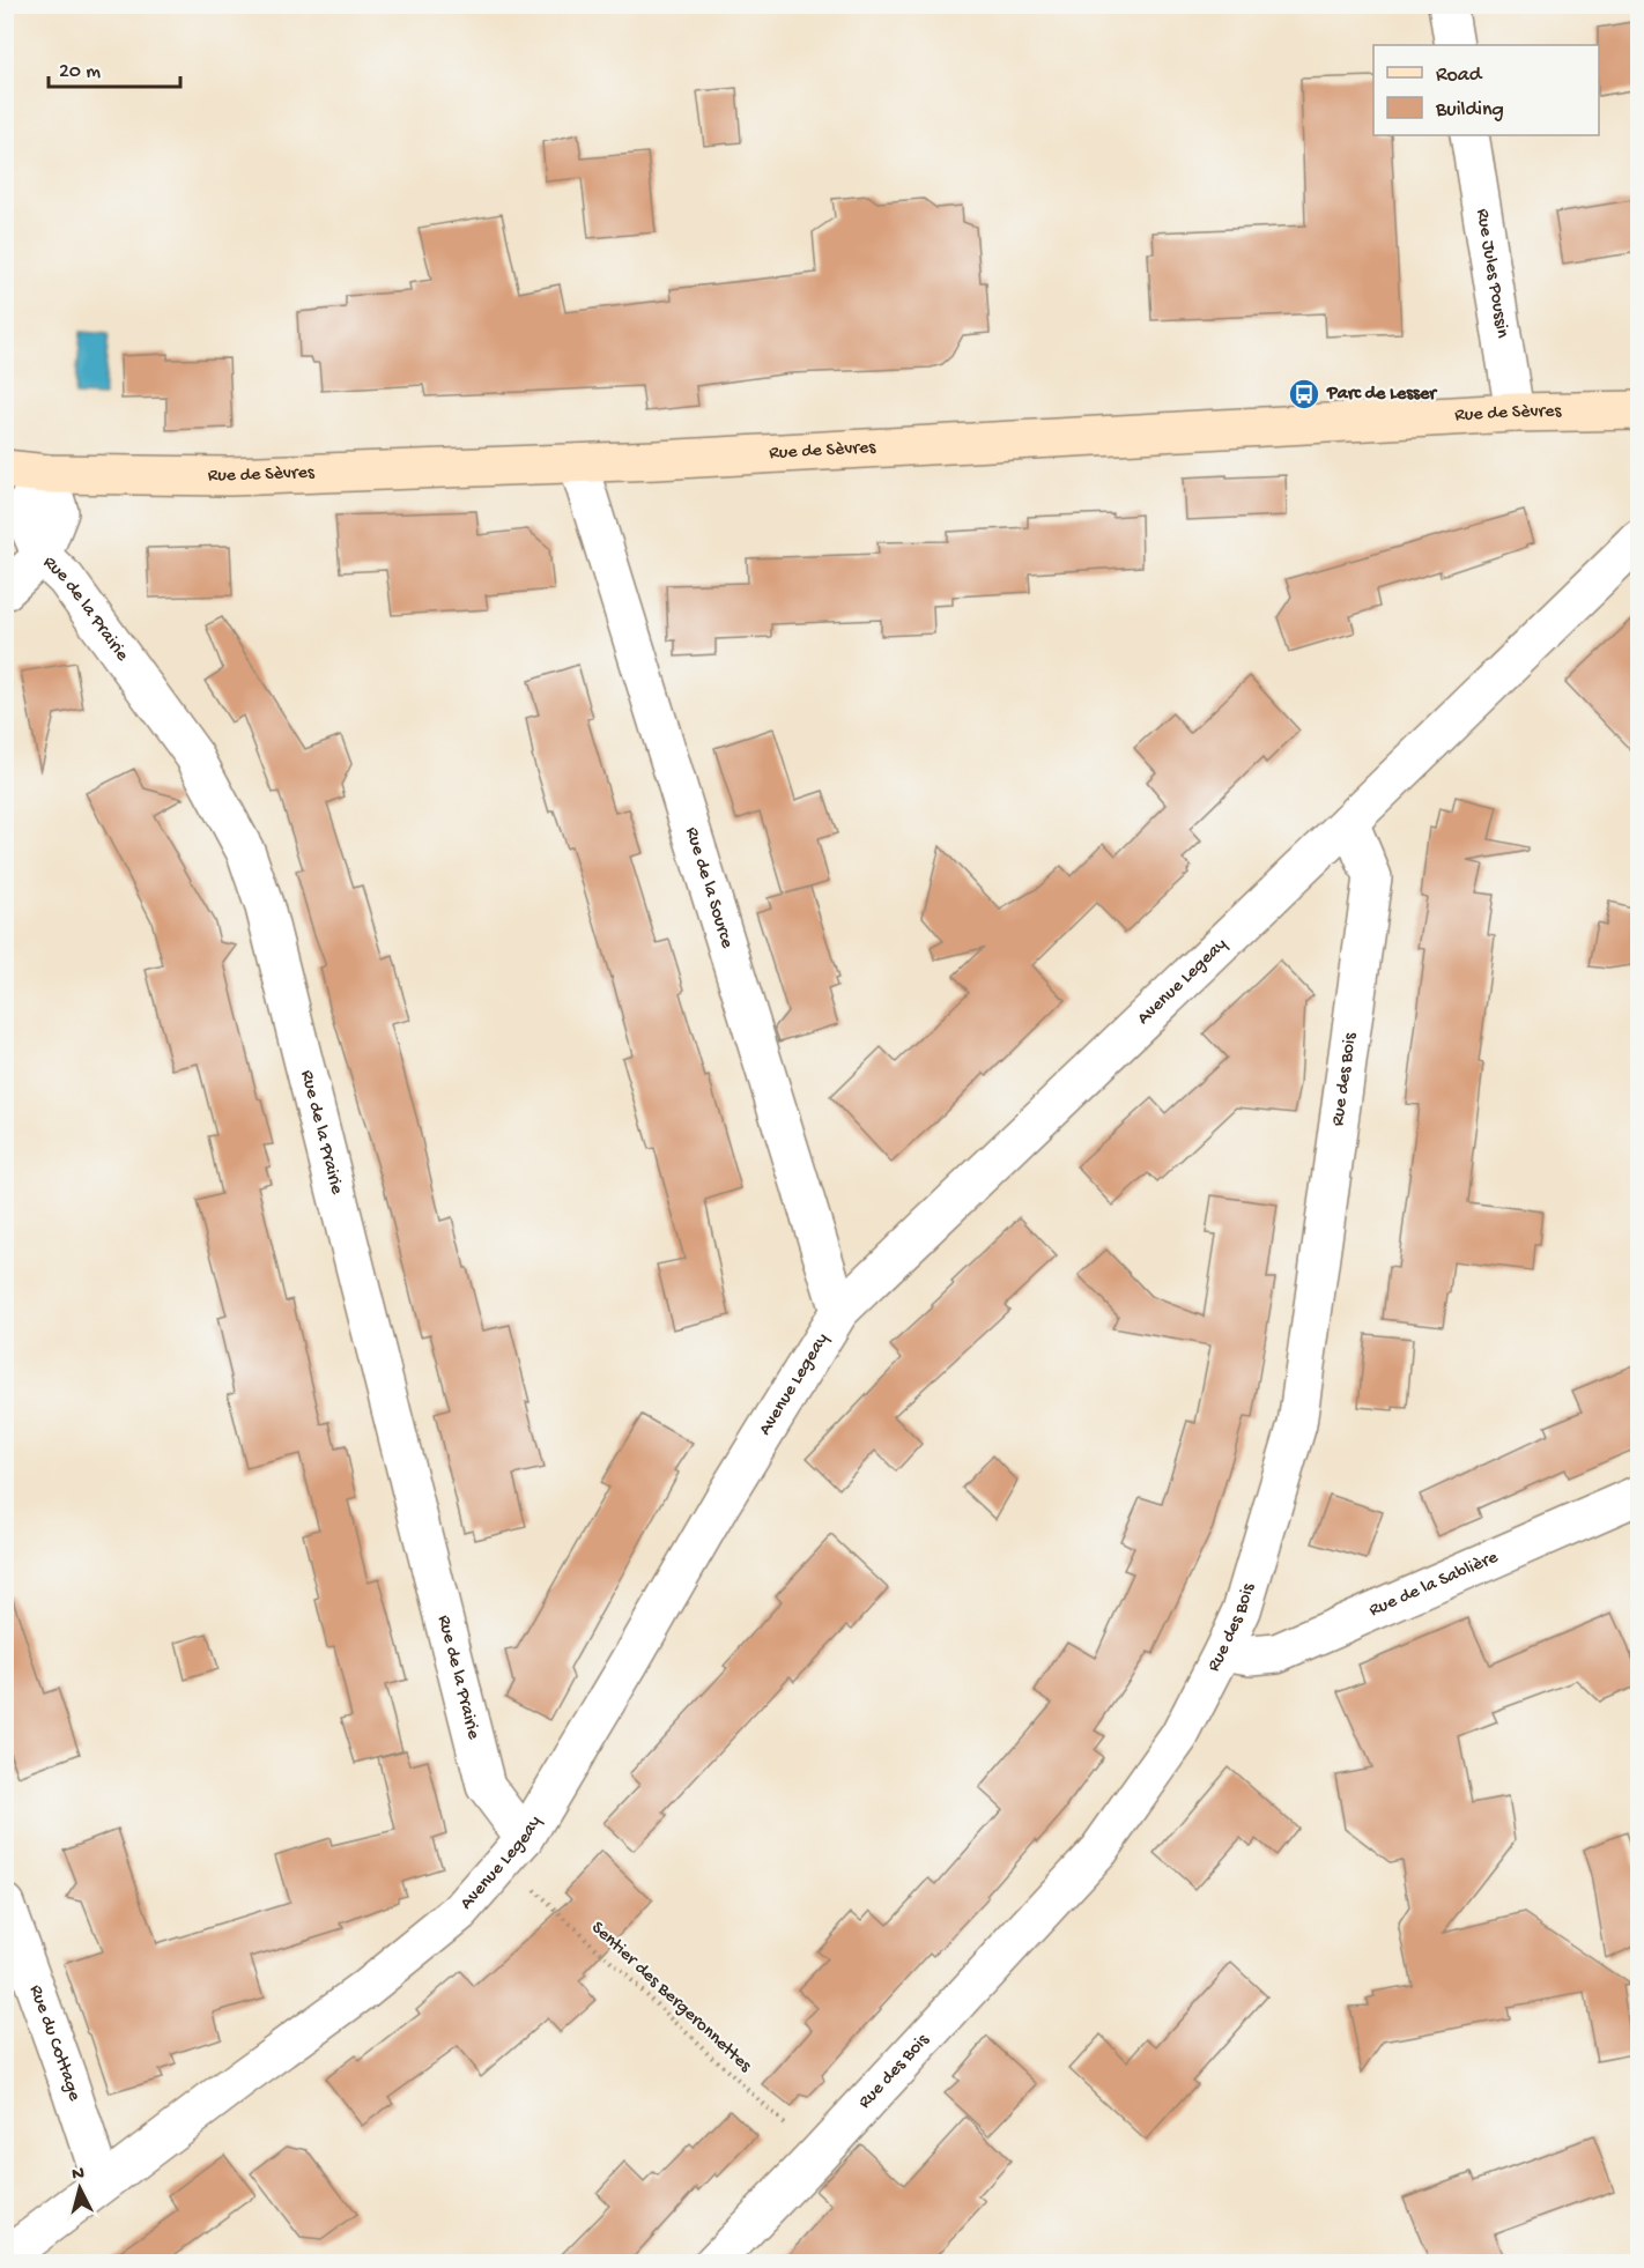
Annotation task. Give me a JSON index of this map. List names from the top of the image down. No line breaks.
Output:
{"streets":{"main road":["Rue de Sèvres"],"street":["Rue Jules Poussin","Rue de la Prairie","Rue de la Source","Avenue Legeay","Rue des Bois","Rue de la Sablière","Rue du Cottage"],"path":["Sentier des Bergeronnettes"]},"crossings":[["Rue Jules Poussin","Rue de Sèvres"],["Rue de Sèvres","Rue de la Source"],["Rue de la Prairie","Avenue Legeay"],["Rue de la Prairie","Sentier des Bergeronnettes"],["Rue de la Source","Avenue Legeay"],["Avenue Legeay","Rue des Bois"],["Avenue Legeay","Sentier des Bergeronnettes"],["Avenue Legeay","Rue du Cottage"],["Rue des Bois","Rue de la Sablière"],["Rue des Bois","Sentier des Bergeronnettes"]],"places":{"bus stop":["Parc de Lesser"]},"legend":["Road","Building"],"scale_bar":"20 m","north":"top"}
